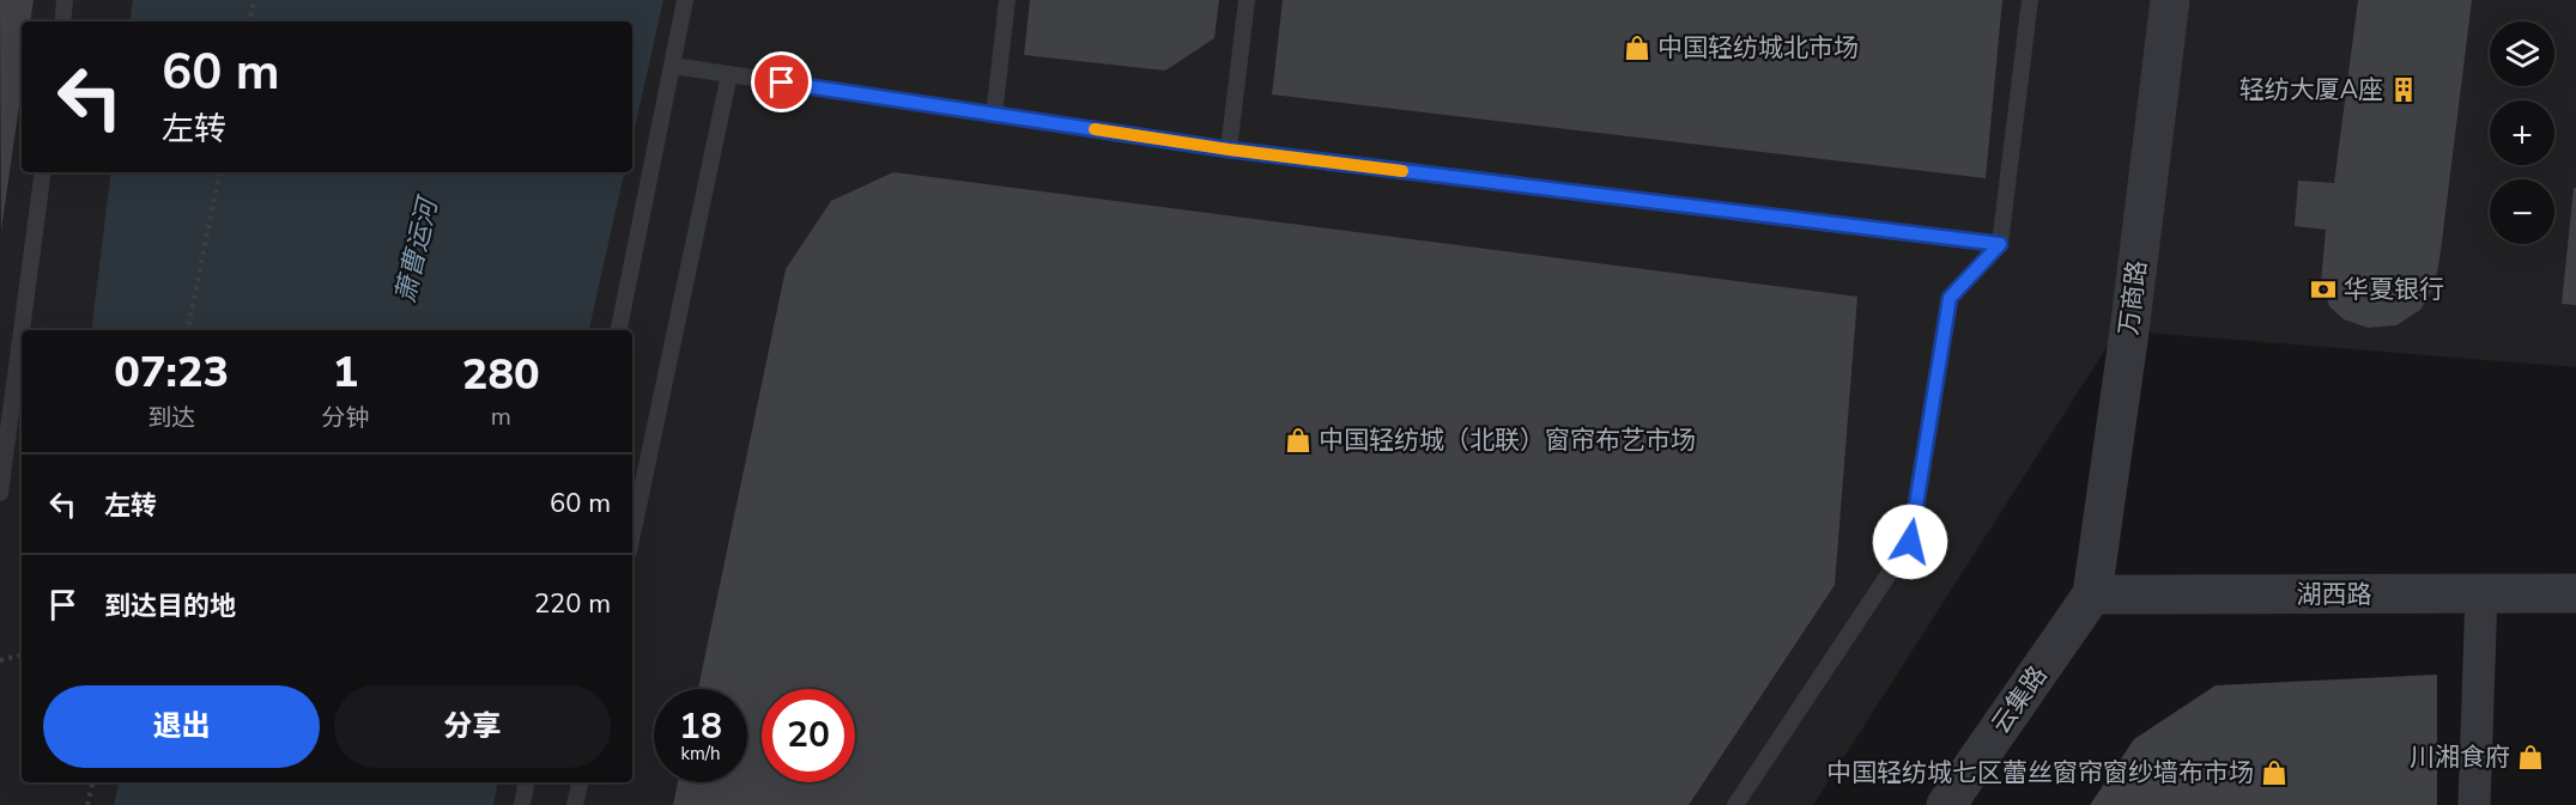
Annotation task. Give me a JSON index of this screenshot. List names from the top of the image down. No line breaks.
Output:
{"streets":{"street":["万商路","湖西路","云集路"]},"crossings":[["万商路","湖西路"],["万商路","云集路"],["湖西路","云集路"]],"water":["萧曹运河"],"places":{"shop":["中国轻纺城北市场","中国轻纺城（北联）窗帘布艺市场","川湘食府","中国轻纺城七区蕾丝窗帘窗纱墙布市场"],"building":["轻纺大厦A座"],"bank":["华夏银行"]},"page":{"map_buttons":["+","−"],"turn":["60 m","左转"],"eta":["07:23","到达","1","分钟","280","m"],"list":[{"name":"左转","value":"60 m"},{"name":"到达目的地","value":"220 m"}],"buttons":["退出","分享"],"speed":"18 km/h","limit":"20"}}
